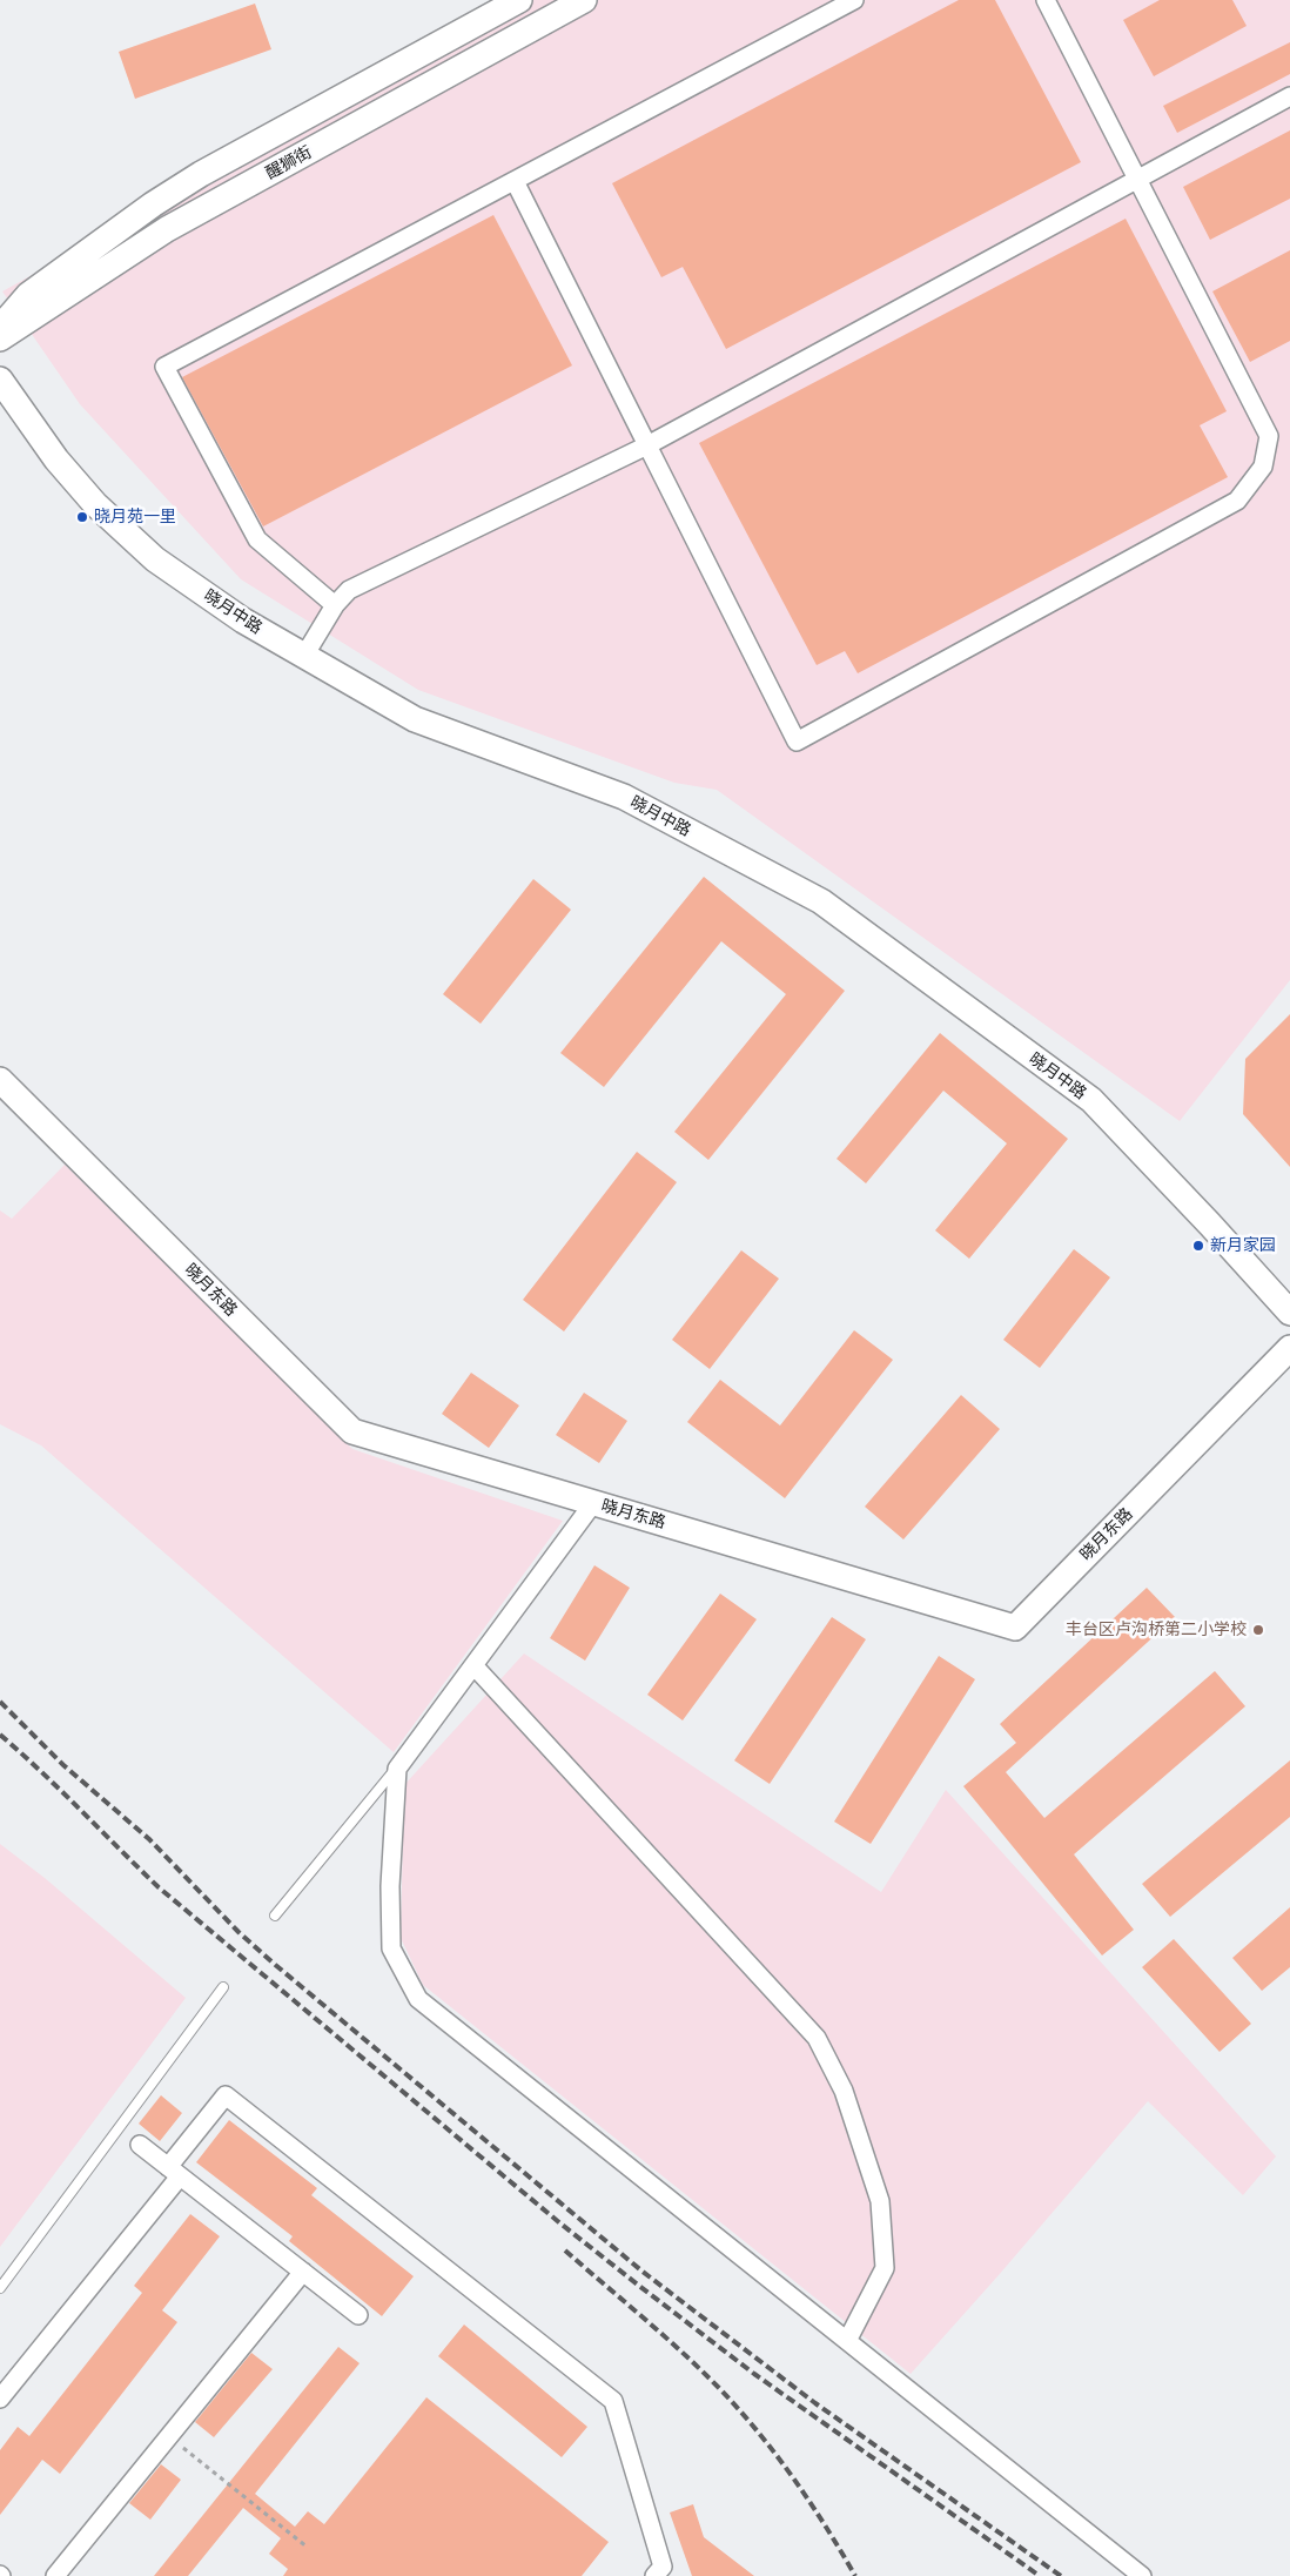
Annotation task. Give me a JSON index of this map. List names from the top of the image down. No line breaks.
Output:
{"streets":{"street":["醒狮街","晓月中路","晓月东路"]},"places":["晓月苑一里","新月家园","丰台区卢沟桥第二小学校"]}
